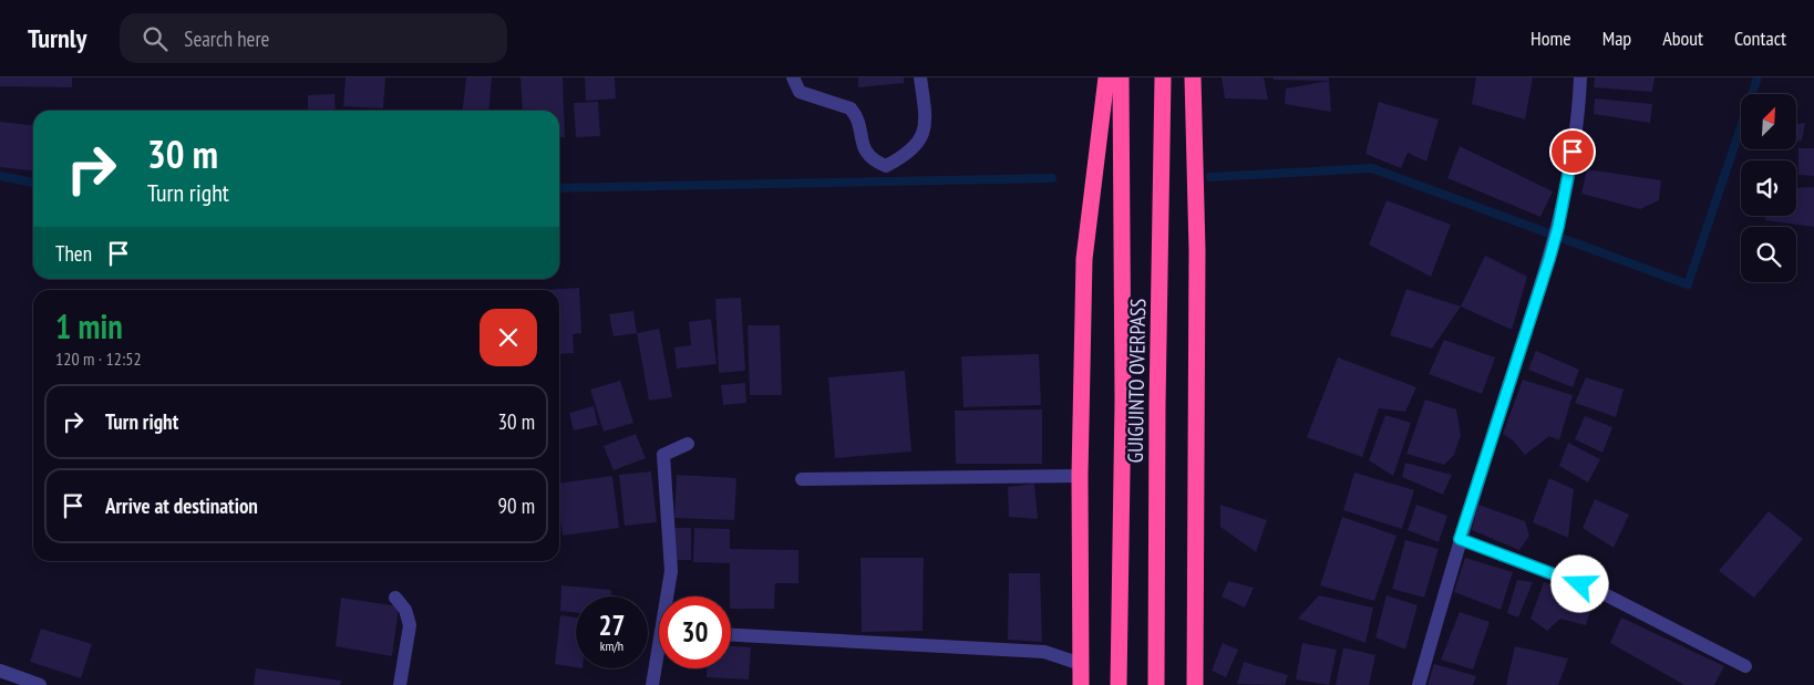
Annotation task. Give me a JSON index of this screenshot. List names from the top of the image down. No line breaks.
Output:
{"streets":{"highway":["GUIGUINTO OVERPASS"]},"north":"top right","page":{"header":"Turnly","search":"Search here","nav":["Home","Map","About","Contact"],"turn":["30 m","Turn right"],"then":"Then","heading":["1 min","120 m · 12:52"],"list":[{"name":"Turn right","value":"30 m"},{"name":"Arrive at destination","value":"90 m"}],"speed":"27 km/h","limit":"30"}}
